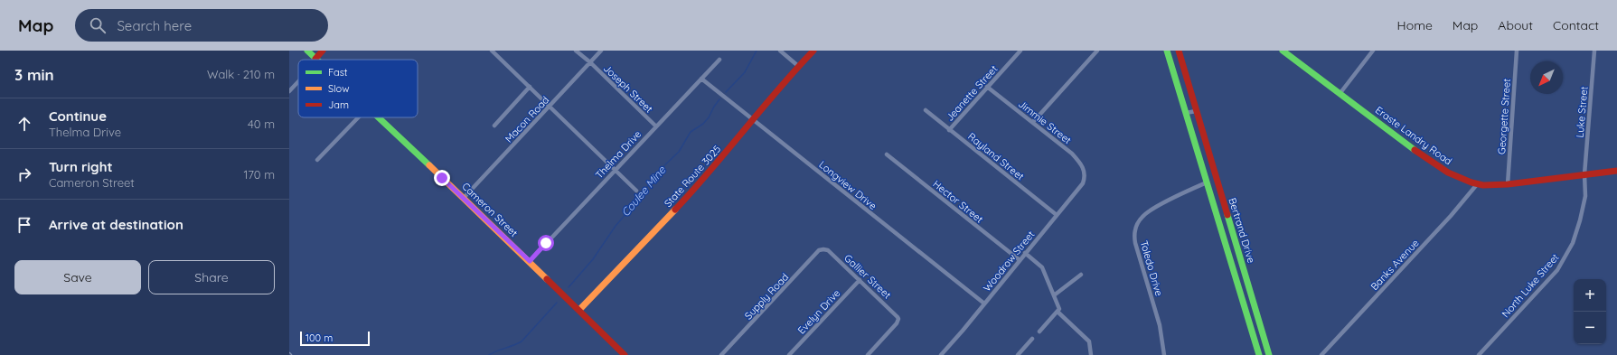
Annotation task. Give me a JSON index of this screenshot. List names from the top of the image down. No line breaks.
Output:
{"streets":{"main road":["Eraste Landry Road","State Route 3025","Cameron Street","Bertrand Drive"],"street":["Joseph Street","Jeanette Street","Luke Street","Georgette Street","Macon Road","Jimmie Street","Thelma Drive","Rayland Street","Longview Drive","Hector Street","Woodrow Street","Banks Avenue","Toledo Drive","Gallier Street","North Luke Street","Supply Road","Evelyn Drive"]},"crossings":[["Joseph Street","Macon Road"],["Joseph Street","Thelma Drive"],["Jeanette Street","Jimmie Street"],["Jeanette Street","Rayland Street"],["Luke Street","Eraste Landry Road"],["Luke Street","North Luke Street"],["Georgette Street","Eraste Landry Road"],["Macon Road","Cameron Street"],["Jimmie Street","Woodrow Street"],["Eraste Landry Road","Banks Avenue"],["Eraste Landry Road","North Luke Street"],["Thelma Drive","Longview Drive"],["Thelma Drive","Cameron Street"],["Rayland Street","Woodrow Street"],["State Route 3025","Longview Drive"],["State Route 3025","Cameron Street"],["Longview Drive","Woodrow Street"],["Hector Street","Woodrow Street"],["Bertrand Drive","Toledo Drive"],["Gallier Street","Supply Road"],["Gallier Street","Evelyn Drive"]],"water":["Coulee Mine"],"legend":["Fast","Slow","Jam"],"scale_bar":"100 m","north":"bottom left","page":{"header":"Map","search":"Search here","nav":["Home","Map","About","Contact"],"heading":["3 min","Walk · 210 m"],"list":[["Continue","Thelma Drive","40 m"],["Turn right","Cameron Street","170 m"],"Arrive at destination"],"buttons":["Save","Share"],"map_buttons":["+","−"],"scale":"100 m"}}
